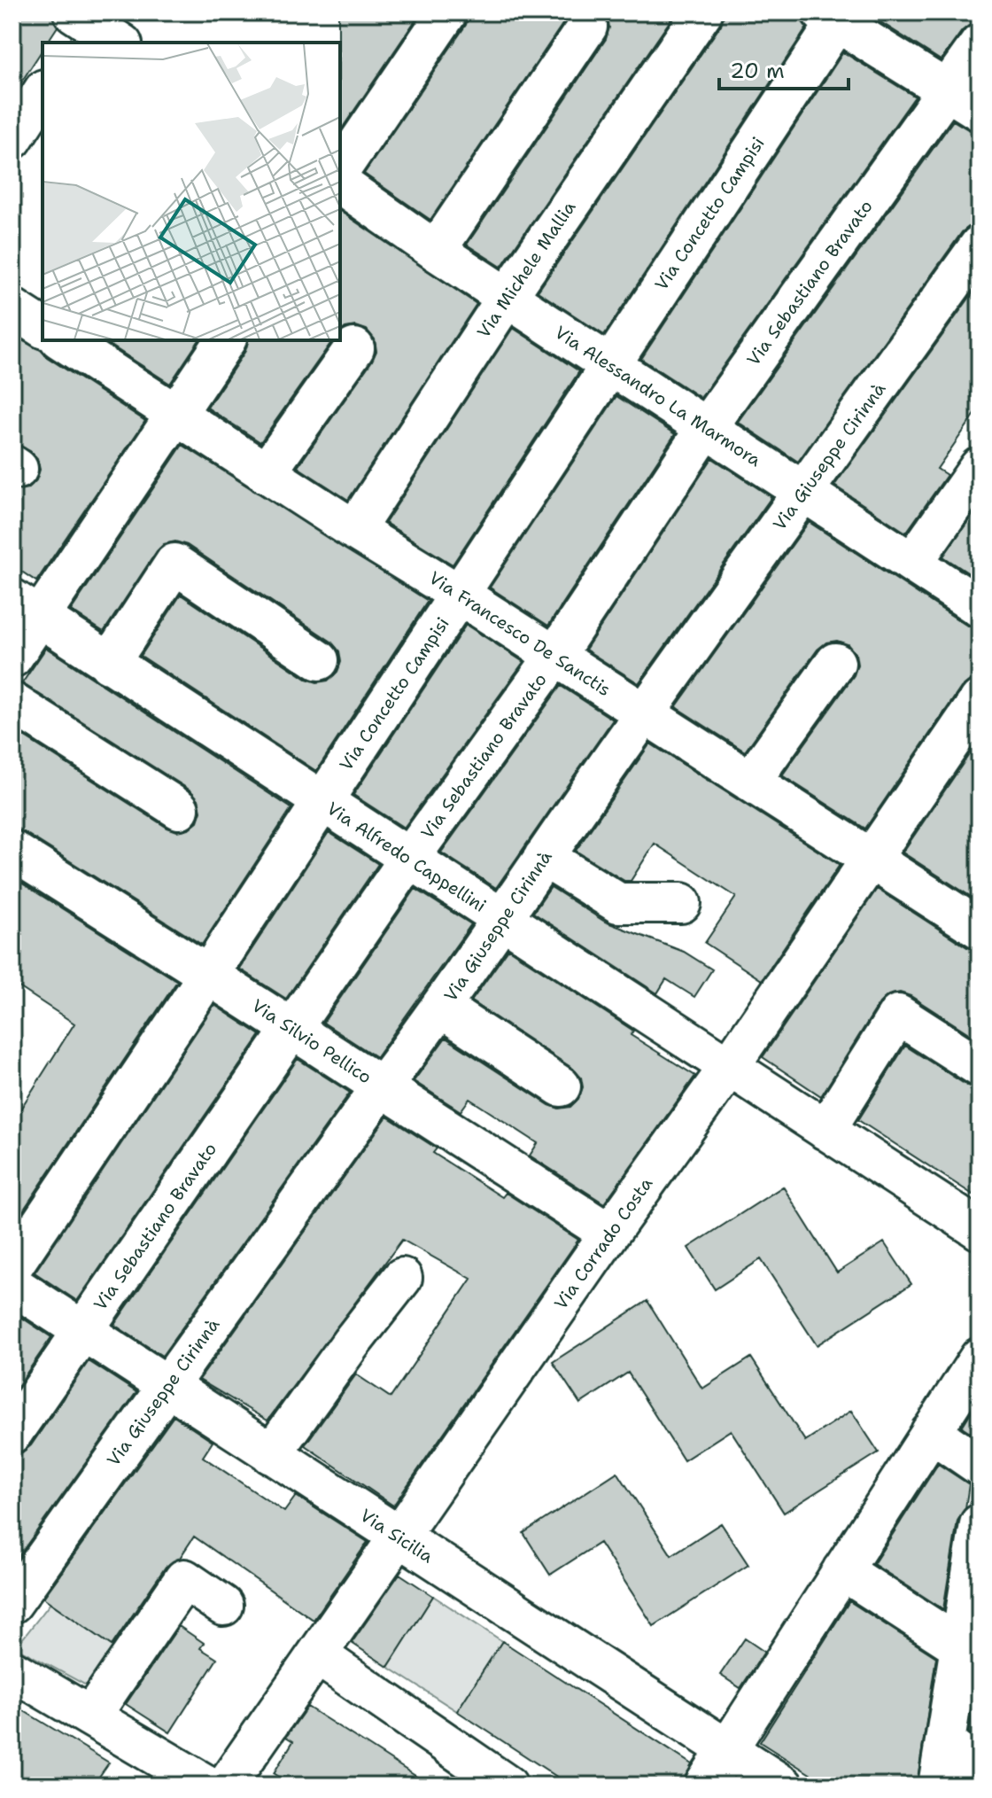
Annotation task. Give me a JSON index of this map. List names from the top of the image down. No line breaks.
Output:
{"streets":{"street":["Via Concetto Campisi","Via Michele Mallia","Via Sebastiano Bravato","Via Alessandro La Marmora","Via Giuseppe Cirinnà","Via Francesco De Sanctis","Via Alfredo Cappellini","Via Silvio Pellico","Via Corrado Costa","Via Sicilia"]},"crossings":[["Via Concetto Campisi","Via Alessandro La Marmora"],["Via Concetto Campisi","Via Francesco De Sanctis"],["Via Concetto Campisi","Via Alfredo Cappellini"],["Via Concetto Campisi","Via Silvio Pellico"],["Via Michele Mallia","Via Alessandro La Marmora"],["Via Michele Mallia","Via Francesco De Sanctis"],["Via Sebastiano Bravato","Via Alessandro La Marmora"],["Via Sebastiano Bravato","Via Francesco De Sanctis"],["Via Sebastiano Bravato","Via Alfredo Cappellini"],["Via Sebastiano Bravato","Via Silvio Pellico"],["Via Sebastiano Bravato","Via Sicilia"],["Via Alessandro La Marmora","Via Giuseppe Cirinnà"],["Via Giuseppe Cirinnà","Via Francesco De Sanctis"],["Via Giuseppe Cirinnà","Via Alfredo Cappellini"],["Via Giuseppe Cirinnà","Via Silvio Pellico"],["Via Giuseppe Cirinnà","Via Sicilia"],["Via Francesco De Sanctis","Via Corrado Costa"],["Via Alfredo Cappellini","Via Corrado Costa"],["Via Silvio Pellico","Via Corrado Costa"],["Via Corrado Costa","Via Sicilia"]],"scale_bar":"20 m"}
